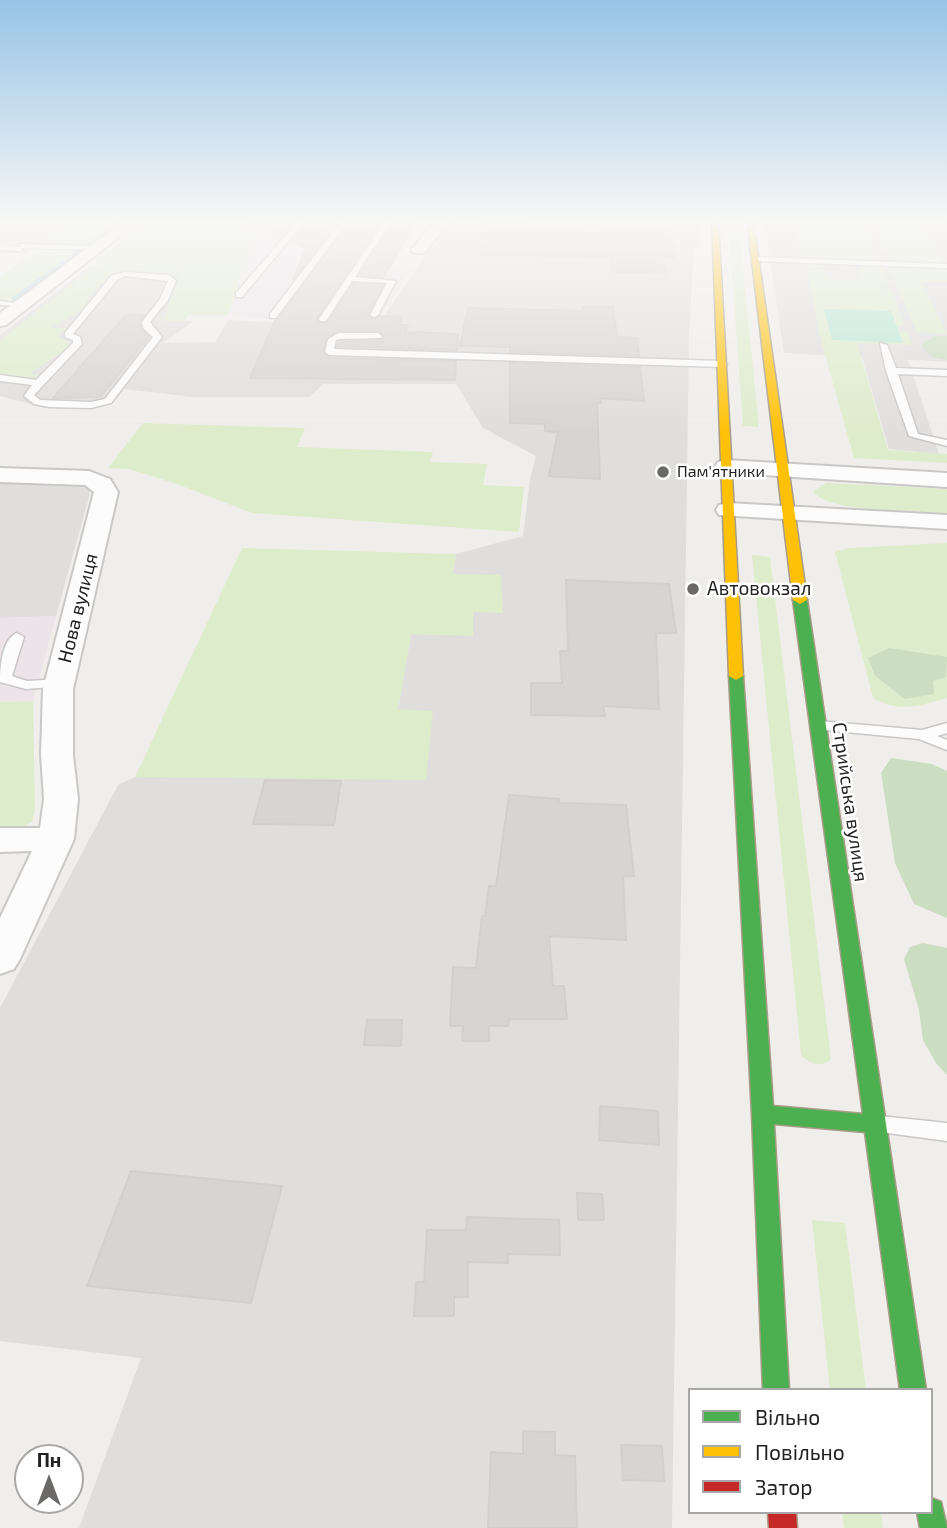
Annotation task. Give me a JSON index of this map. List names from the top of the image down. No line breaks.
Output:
{"streets":{"main road":["Стрийська вулиця"],"street":["Нова вулиця"]},"places":["Пам'ятники","Автовокзал"],"legend":["Вільно","Повільно","Затор"],"north":"top"}
